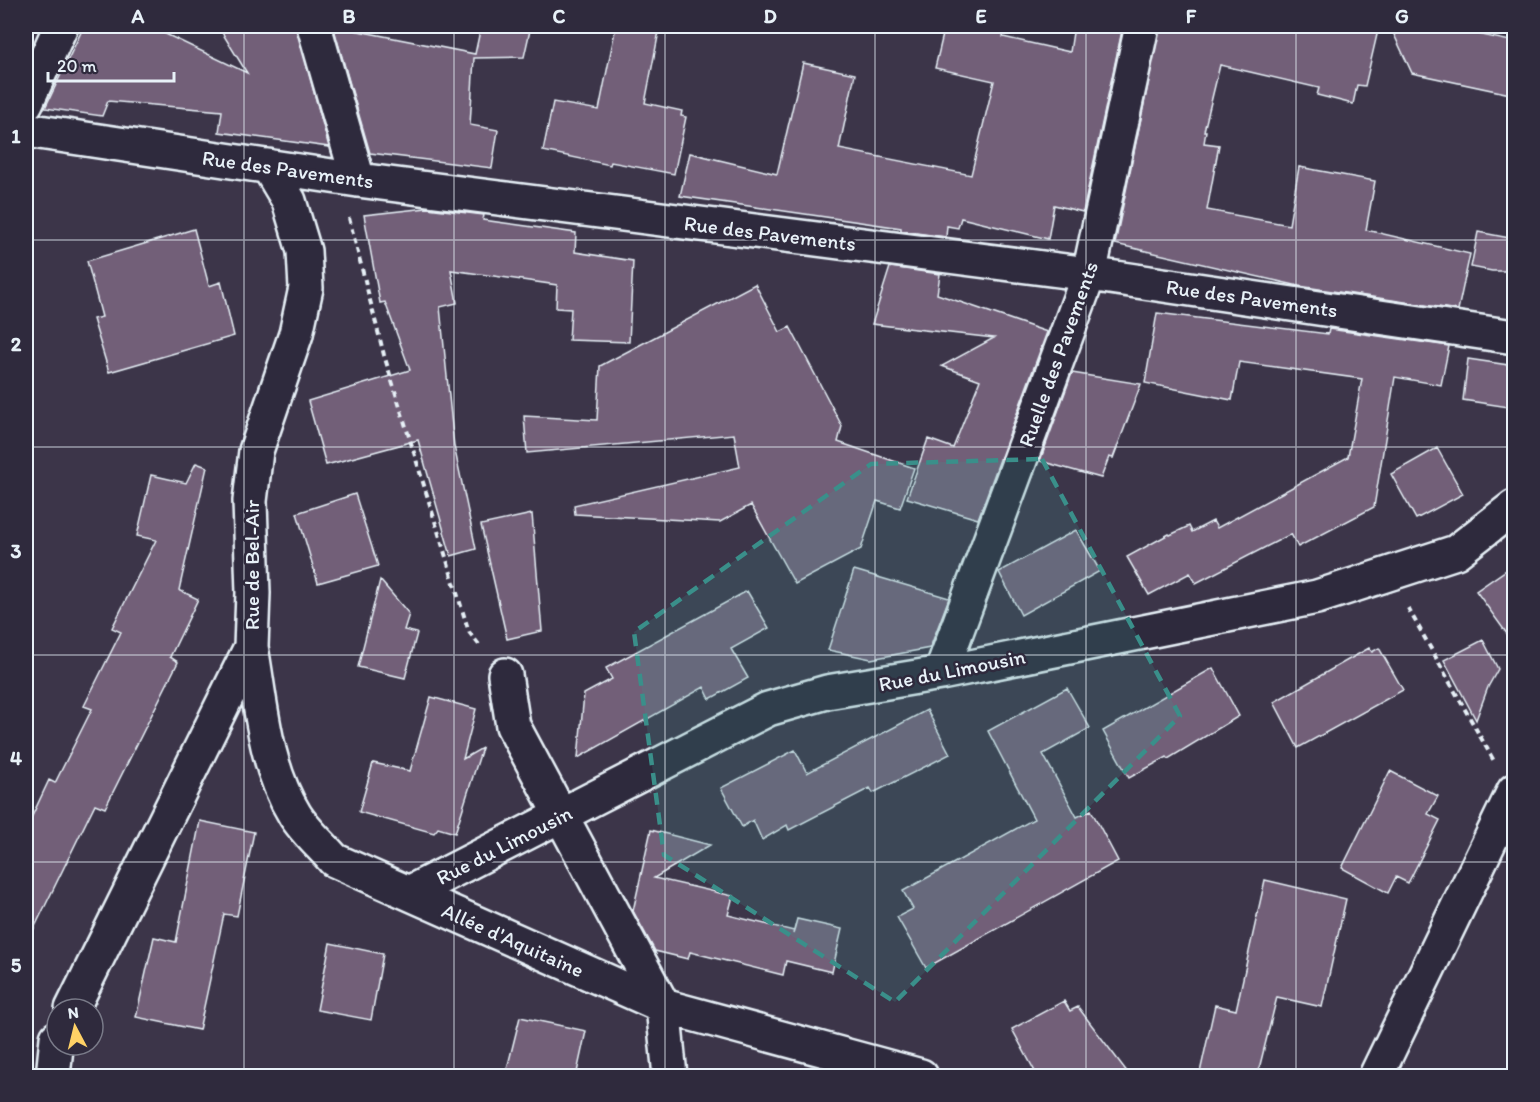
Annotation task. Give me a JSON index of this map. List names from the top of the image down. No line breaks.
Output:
{"streets":{"street":["Rue des Pavements","Ruelle des Pavements","Rue de Bel-Air","Rue du Limousin","Allée d'Aquitaine"]},"crossings":[["Rue des Pavements","Ruelle des Pavements"],["Rue des Pavements","Rue de Bel-Air"],["Ruelle des Pavements","Rue du Limousin"],["Rue de Bel-Air","Allée d'Aquitaine"],["Rue du Limousin","Allée d'Aquitaine"]],"scale_bar":"20 m","north":"top","grid":{"columns":["A","B","C","D","E","F","G"],"rows":["1","2","3","4","5"]}}
